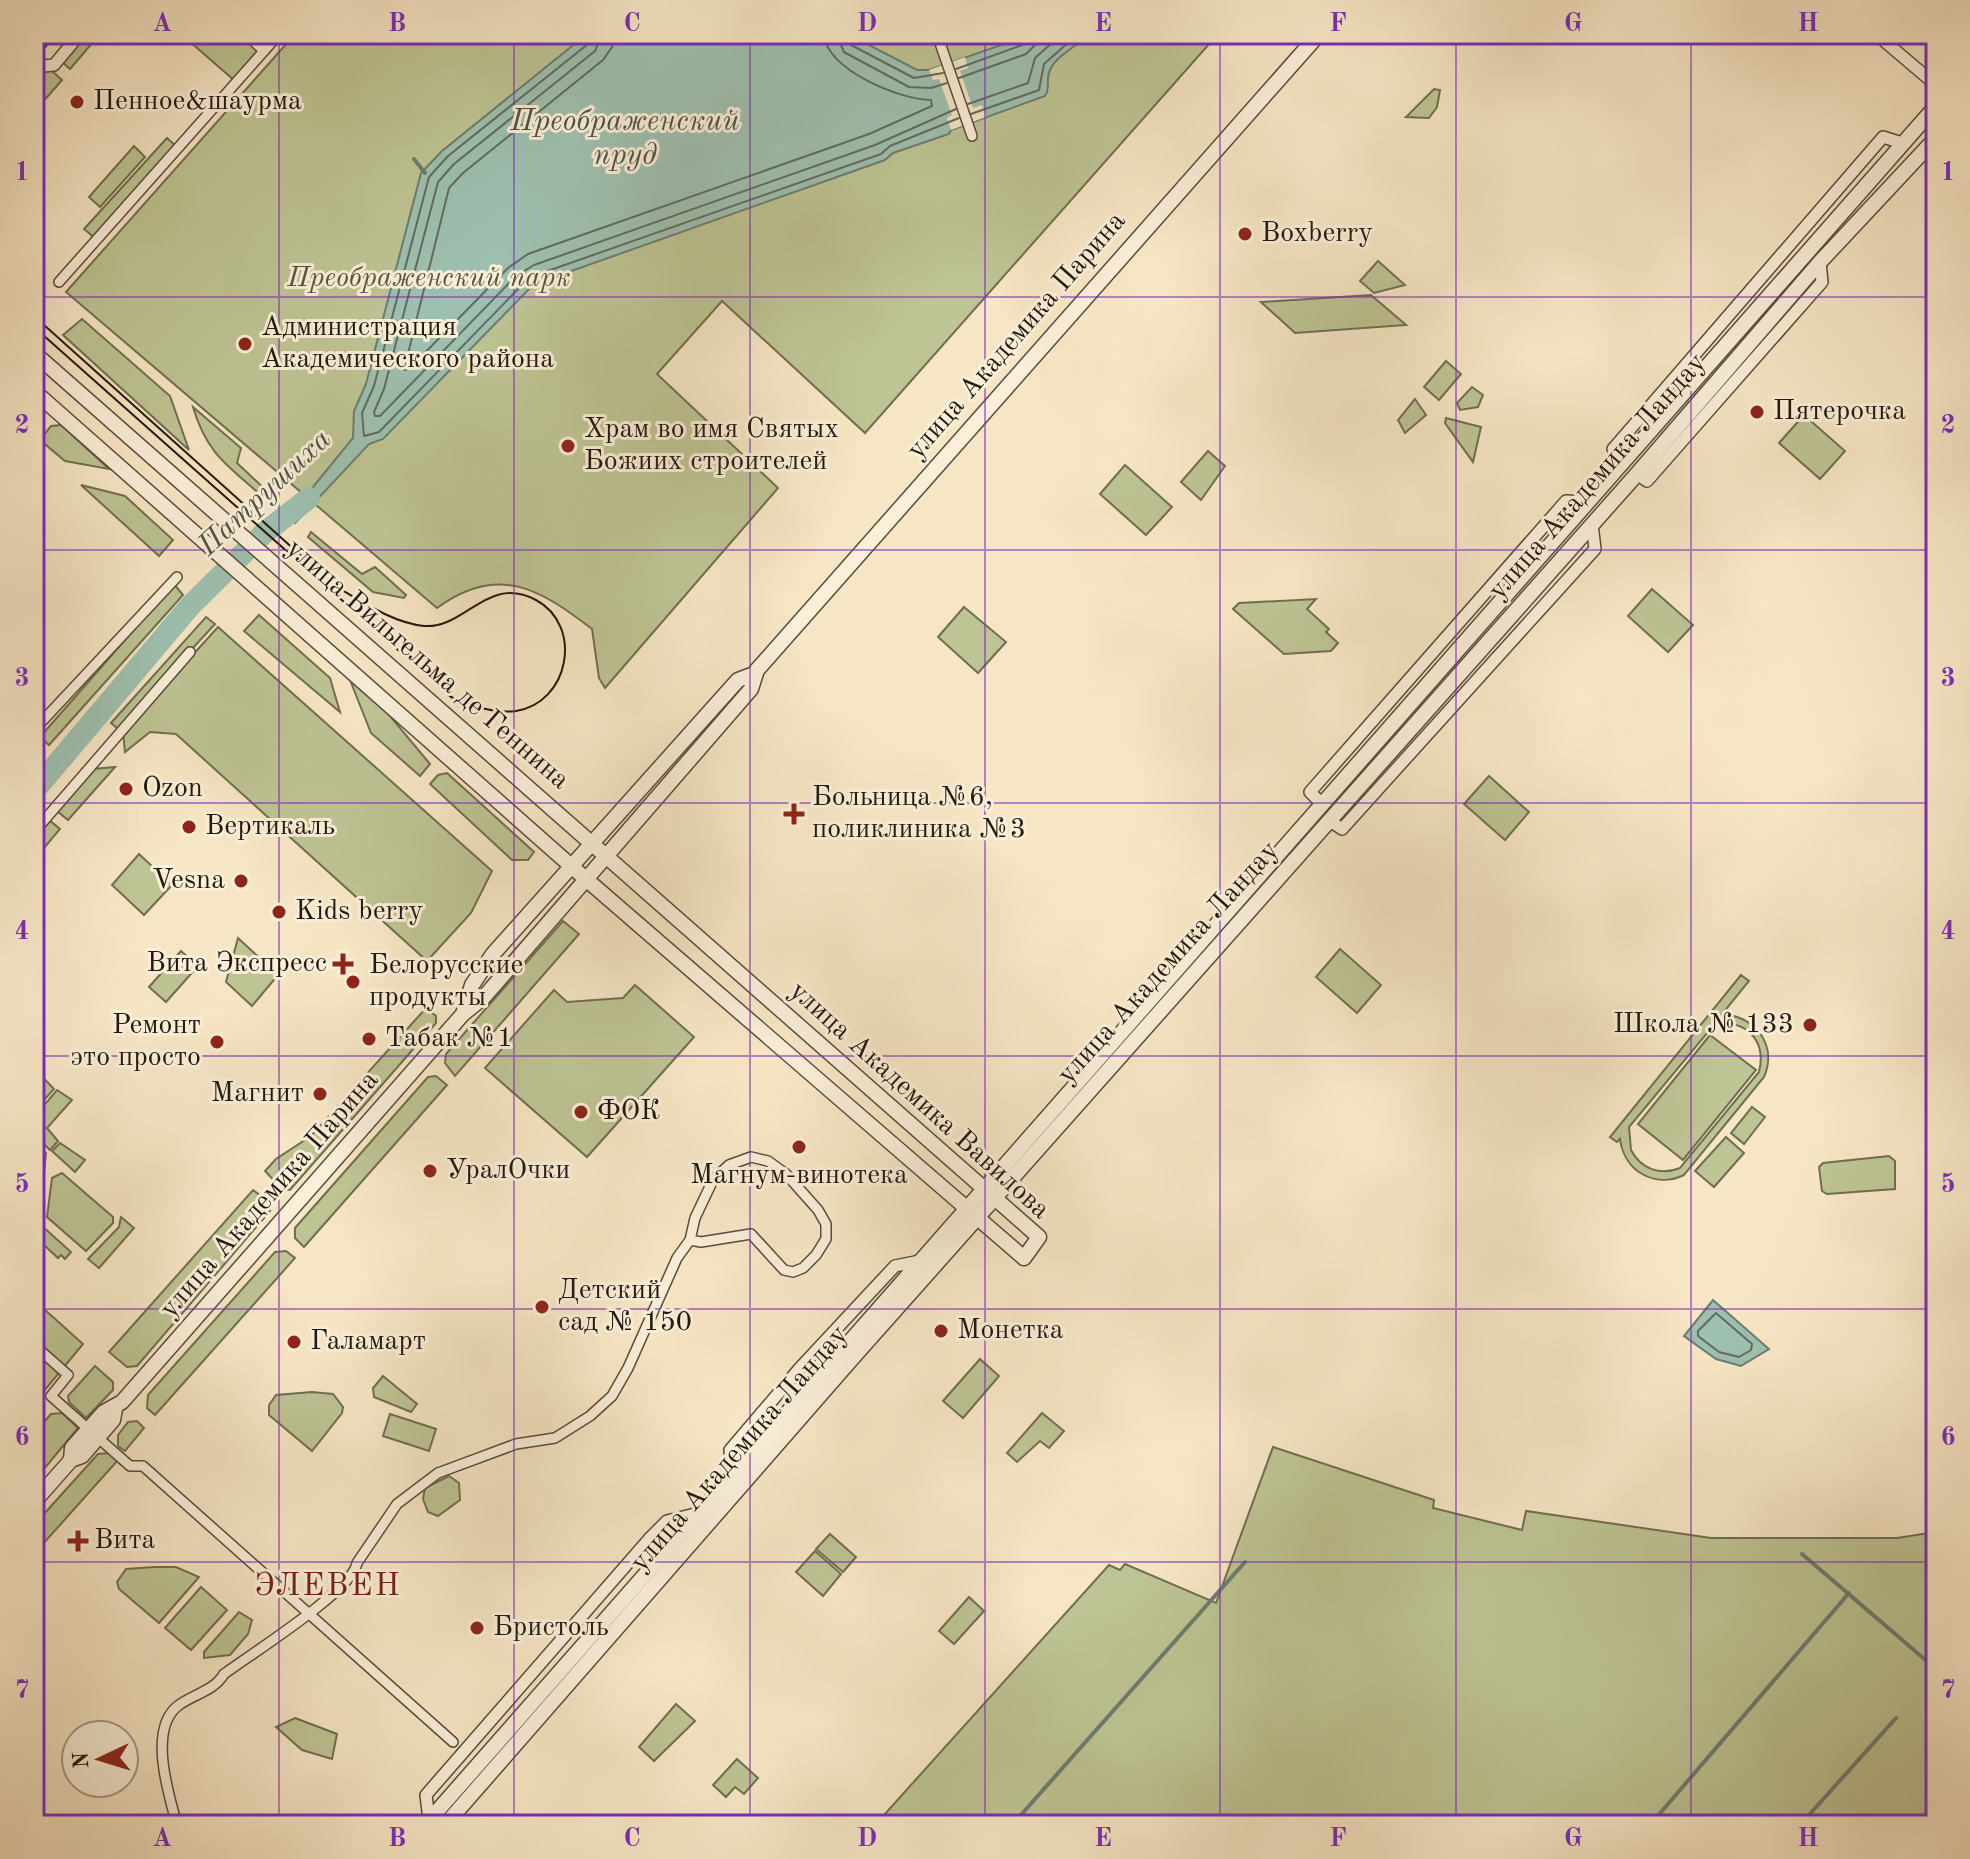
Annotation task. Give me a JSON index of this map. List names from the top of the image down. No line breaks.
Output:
{"streets":{"street":["улица Академика Парина","улица Академика Ландау","улица Вильгельма де Геннина","улица Академика Вавилова"]},"crossings":[["улица Академика Парина","улица Вильгельма де Геннина"],["улица Академика Парина","улица Академика Вавилова"],["улица Академика Ландау","улица Академика Вавилова"],["улица Вильгельма де Геннина","улица Академика Вавилова"]],"districts":["ЭЛЕВЕН"],"water":["Преображенский пруд","Патрушиха"],"parks":["Преображенский парк"],"places":{"other":["Пенное&шаурма","Boxberry","Администрация Академического района","Пятерочка","Храм во имя Святых Божиих строителей","Ozon","Вертикаль","Vesna","Kids berry","Белорусские продукты","Школа № 133","Табак №1","Ремонт это просто","Магнит","ФОК","Магнум-винотека","УралОчки","Детский сад № 150","Монетка","Галамарт","Бристоль"],"health":["Больница №6, поликлиника №3","Вита Экспресс","Вита"]},"north":"left","grid":{"columns":["A","B","C","D","E","F","G","H"],"rows":["1","2","3","4","5","6","7"]}}
